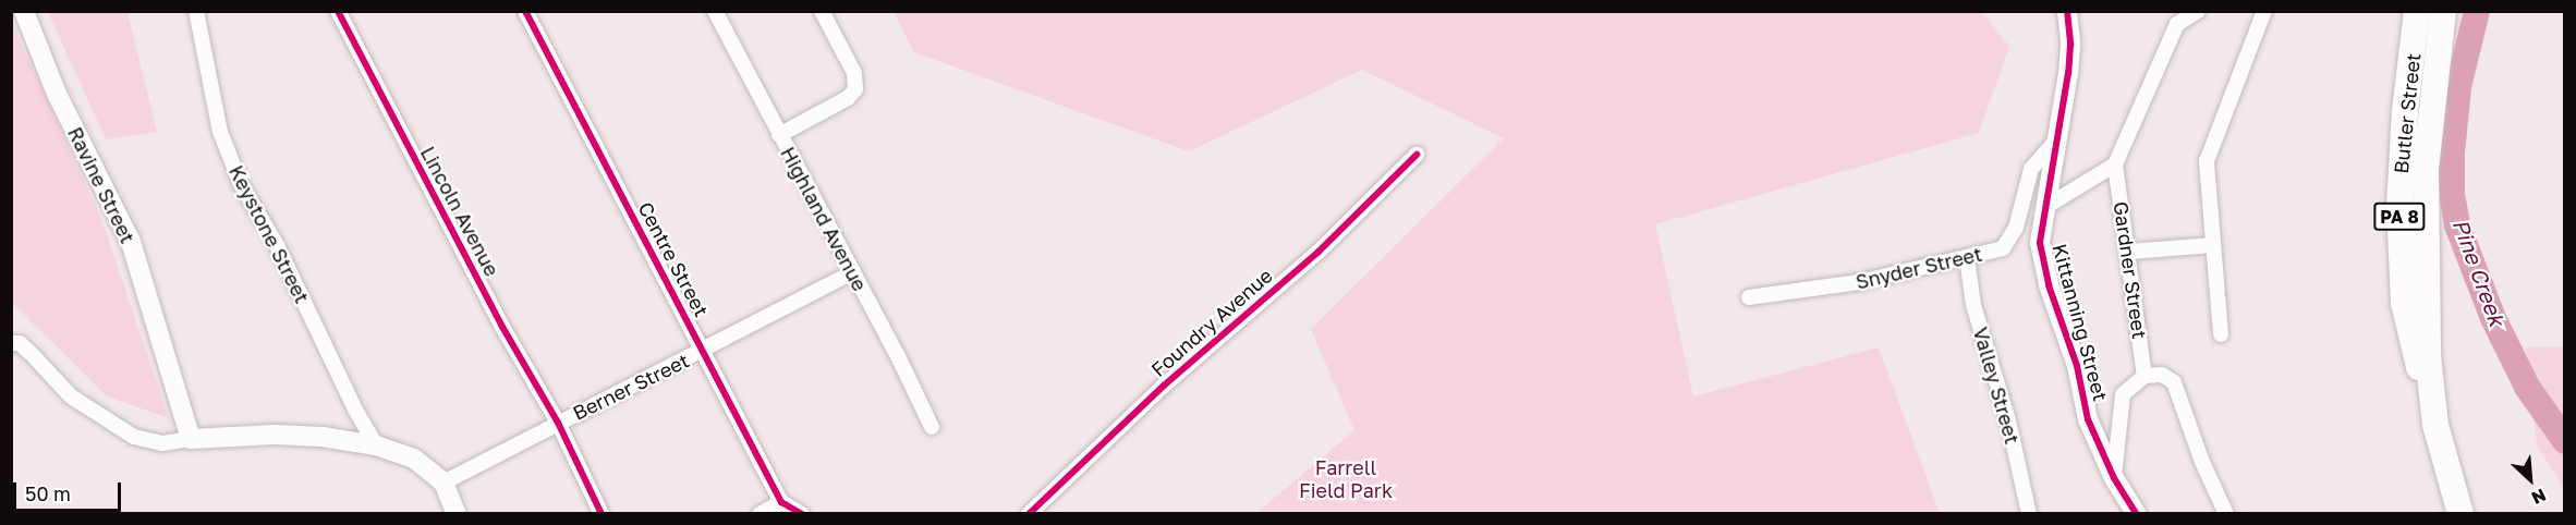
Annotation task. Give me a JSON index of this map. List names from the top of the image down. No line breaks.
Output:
{"streets":{"highway":["Butler Street","PA 8"],"street":["Ravine Street","Lincoln Avenue","Highland Avenue","Keystone Street","Centre Street","Snyder Street","Gardner Street","Foundry Avenue","Kittanning Street","Valley Street","Berner Street"]},"crossings":[["Lincoln Avenue","Berner Street"],["Highland Avenue","Berner Street"],["Centre Street","Berner Street"],["Snyder Street","Kittanning Street"],["Snyder Street","Valley Street"]],"water":["Pine Creek"],"parks":["Farrell Field Park"],"scale_bar":"50 m","north":"bottom right"}
